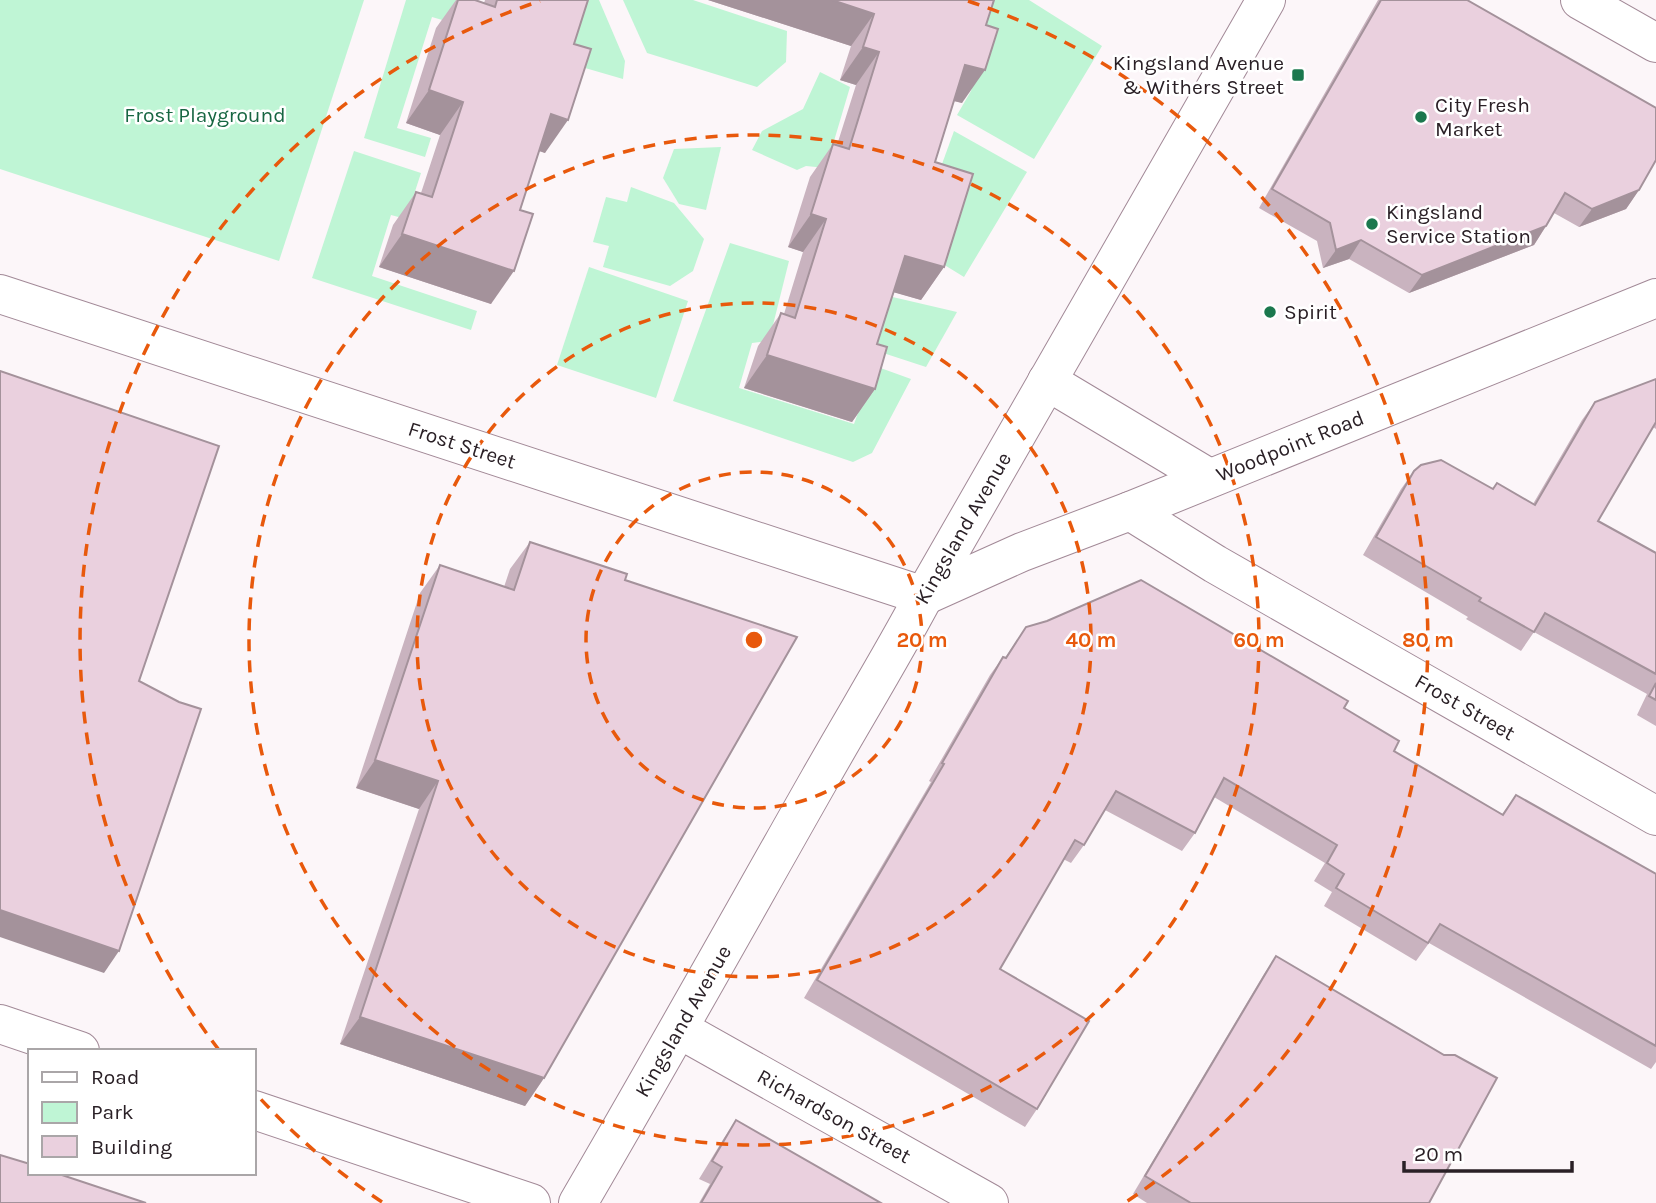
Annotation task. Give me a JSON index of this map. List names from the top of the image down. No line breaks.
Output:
{"streets":{"street":["Frost Street","Woodpoint Road","Kingsland Avenue","Richardson Street"]},"crossings":[["Frost Street","Woodpoint Road"],["Frost Street","Kingsland Avenue"],["Woodpoint Road","Kingsland Avenue"],["Kingsland Avenue","Richardson Street"]],"parks":["Frost Playground"],"places":{"transit":["Kingsland Avenue & Withers Street"],"other":["City Fresh Market","Kingsland Service Station","Spirit"]},"legend":["Road","Park","Building"],"scale_bar":"20 m","rings":["20 m","40 m","60 m","80 m"]}
